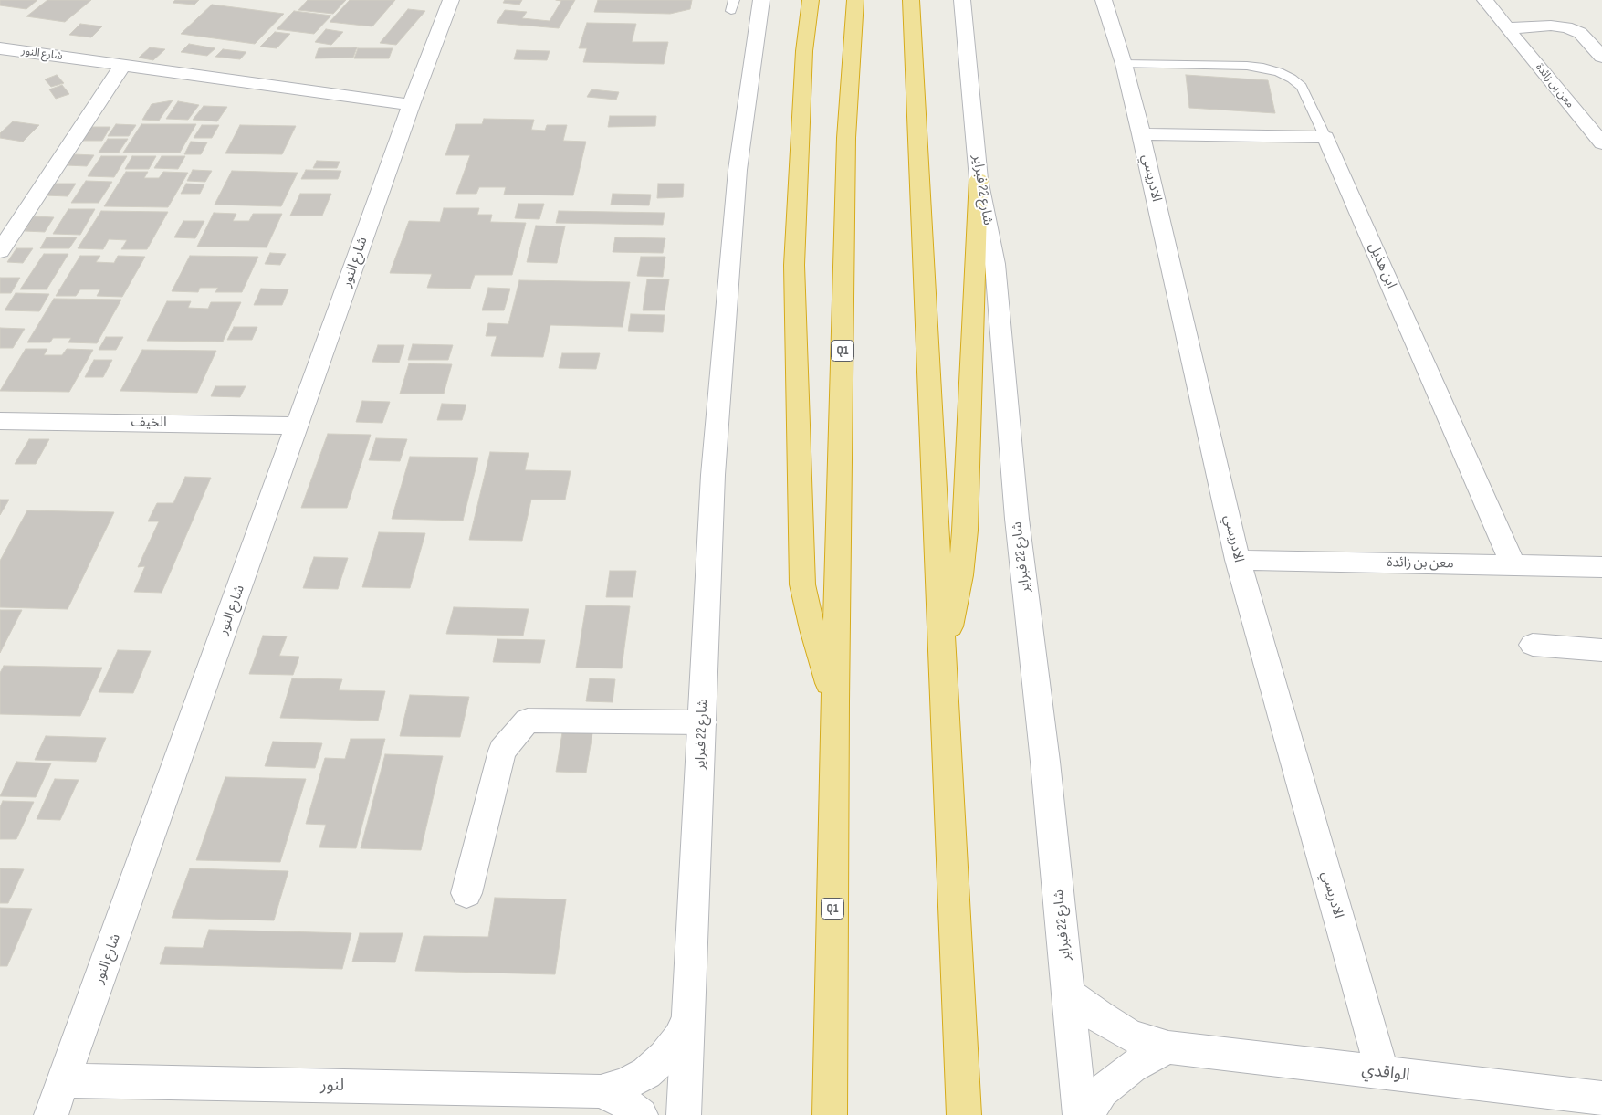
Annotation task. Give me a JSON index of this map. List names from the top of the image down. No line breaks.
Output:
{"streets":{"highway":["Q1"],"street":["شارع النور","معن بن زائدة","الادريسي","شارع 22 فبراير","ابن هذيل","الخيف","الواقدي","لنور"]},"crossings":[["شارع النور","الخيف"],["شارع النور","لنور"],["معن بن زائدة","الادريسي"],["معن بن زائدة","ابن هذيل"],["الادريسي","الواقدي"],["شارع 22 فبراير","الواقدي"],["شارع 22 فبراير","لنور"]]}
